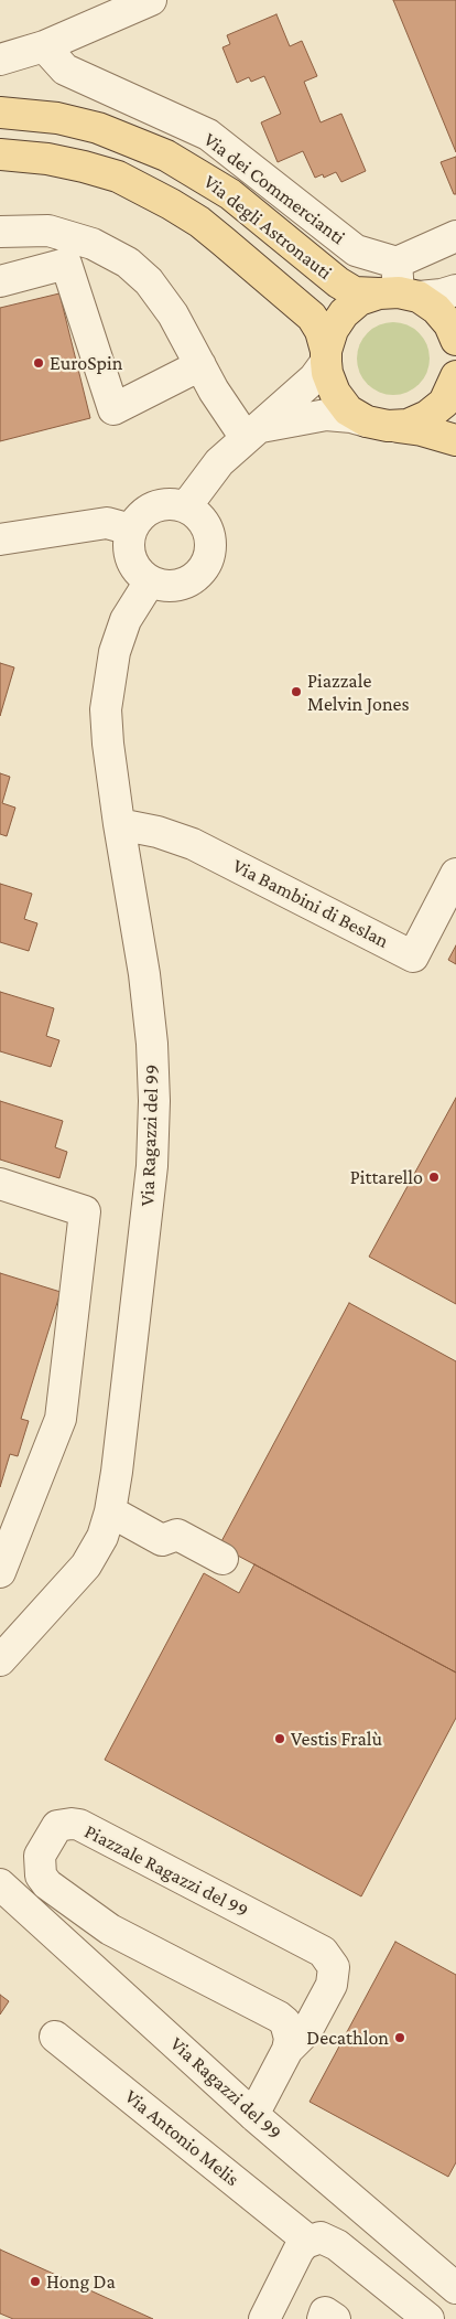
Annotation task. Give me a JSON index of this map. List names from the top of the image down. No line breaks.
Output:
{"streets":{"main road":["Via degli Astronauti"],"street":["Via dei Commercianti","Via Bambini di Beslan","Via Ragazzi del 99","Piazzale Ragazzi del 99","Via Antonio Melis"]},"crossings":[["Via Bambini di Beslan","Via Ragazzi del 99"],["Via Ragazzi del 99","Piazzale Ragazzi del 99"]],"places":["EuroSpin","Piazzale Melvin Jones","Pittarello","Vestis Fralù","Decathlon","Hong Da"]}
